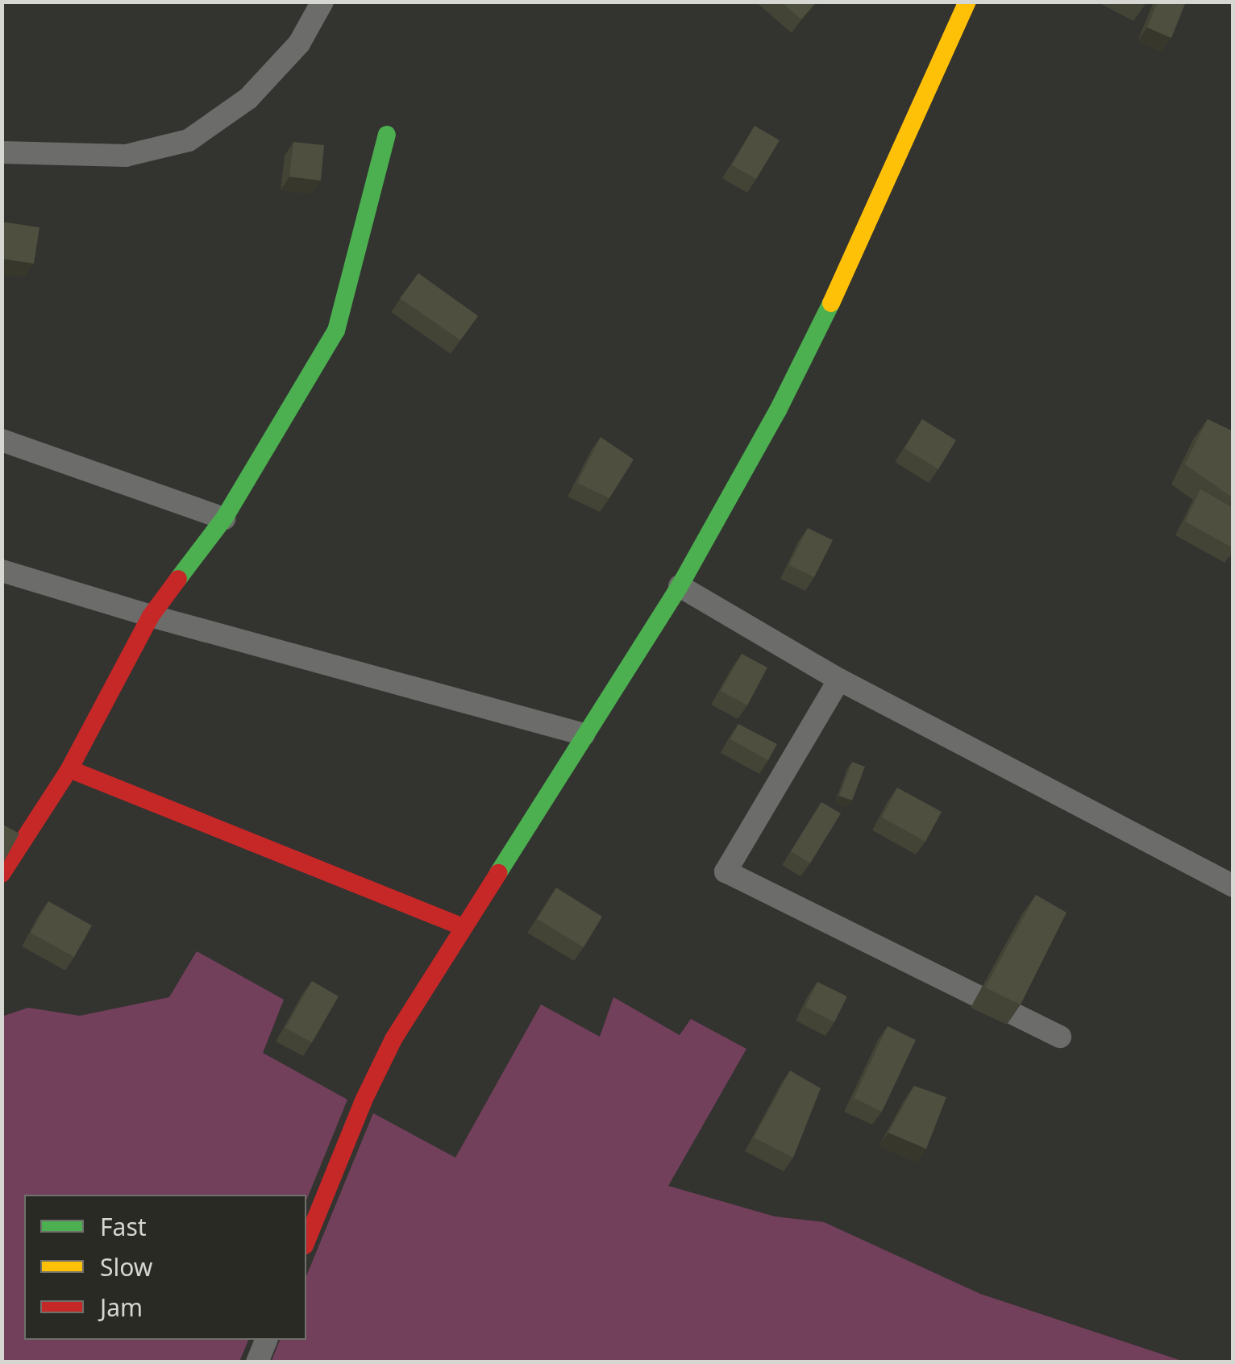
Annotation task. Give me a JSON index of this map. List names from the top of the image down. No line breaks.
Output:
{"legend":["Fast","Slow","Jam"]}
